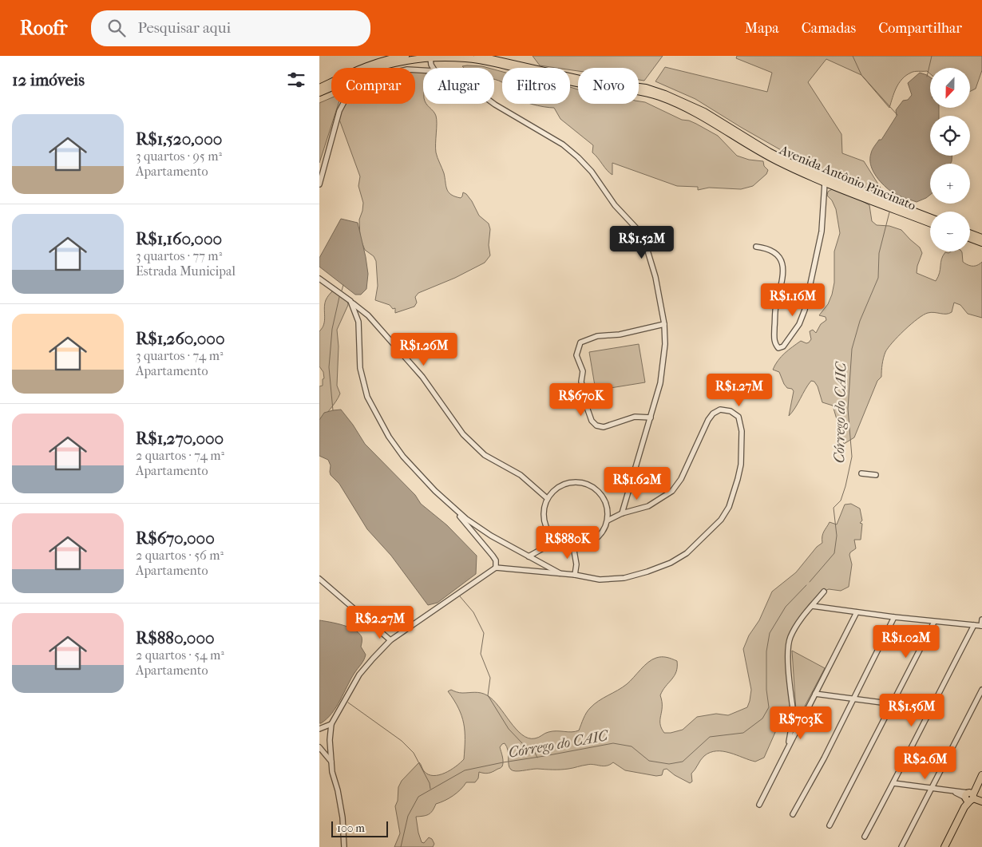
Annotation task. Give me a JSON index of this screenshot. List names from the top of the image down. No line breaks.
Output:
{"streets":{"main road":["Avenida Antônio Pincinato"]},"water":["Córrego do CAIC"],"scale_bar":"100 m","north":"bottom","page":{"header":"Roofr","search":"Pesquisar aqui","nav":["Mapa","Camadas","Compartilhar"],"heading":"12 imóveis","map_buttons":["+","−"],"chip":["Comprar","Alugar","Filtros","Novo"],"list":[{"name":"R$1,520,000","note":"3 quartos · 95 m² · Apartamento"},{"name":"R$1,160,000","note":"3 quartos · 77 m² · Estrada Municipal"},{"name":"R$1,260,000","note":"3 quartos · 74 m² · Apartamento"},{"name":"R$1,270,000","note":"2 quartos · 74 m² · Apartamento"},{"name":"R$670,000","note":"2 quartos · 56 m² · Apartamento"},{"name":"R$880,000","note":"2 quartos · 54 m² · Apartamento"}],"price":["R$1.52M","R$1.16M","R$1.26M","R$1.27M","R$670K","R$1.62M","R$880K","R$2.27M","R$1.02M","R$1.56M","R$703K","R$2.6M"],"scale":"100 m"}}
